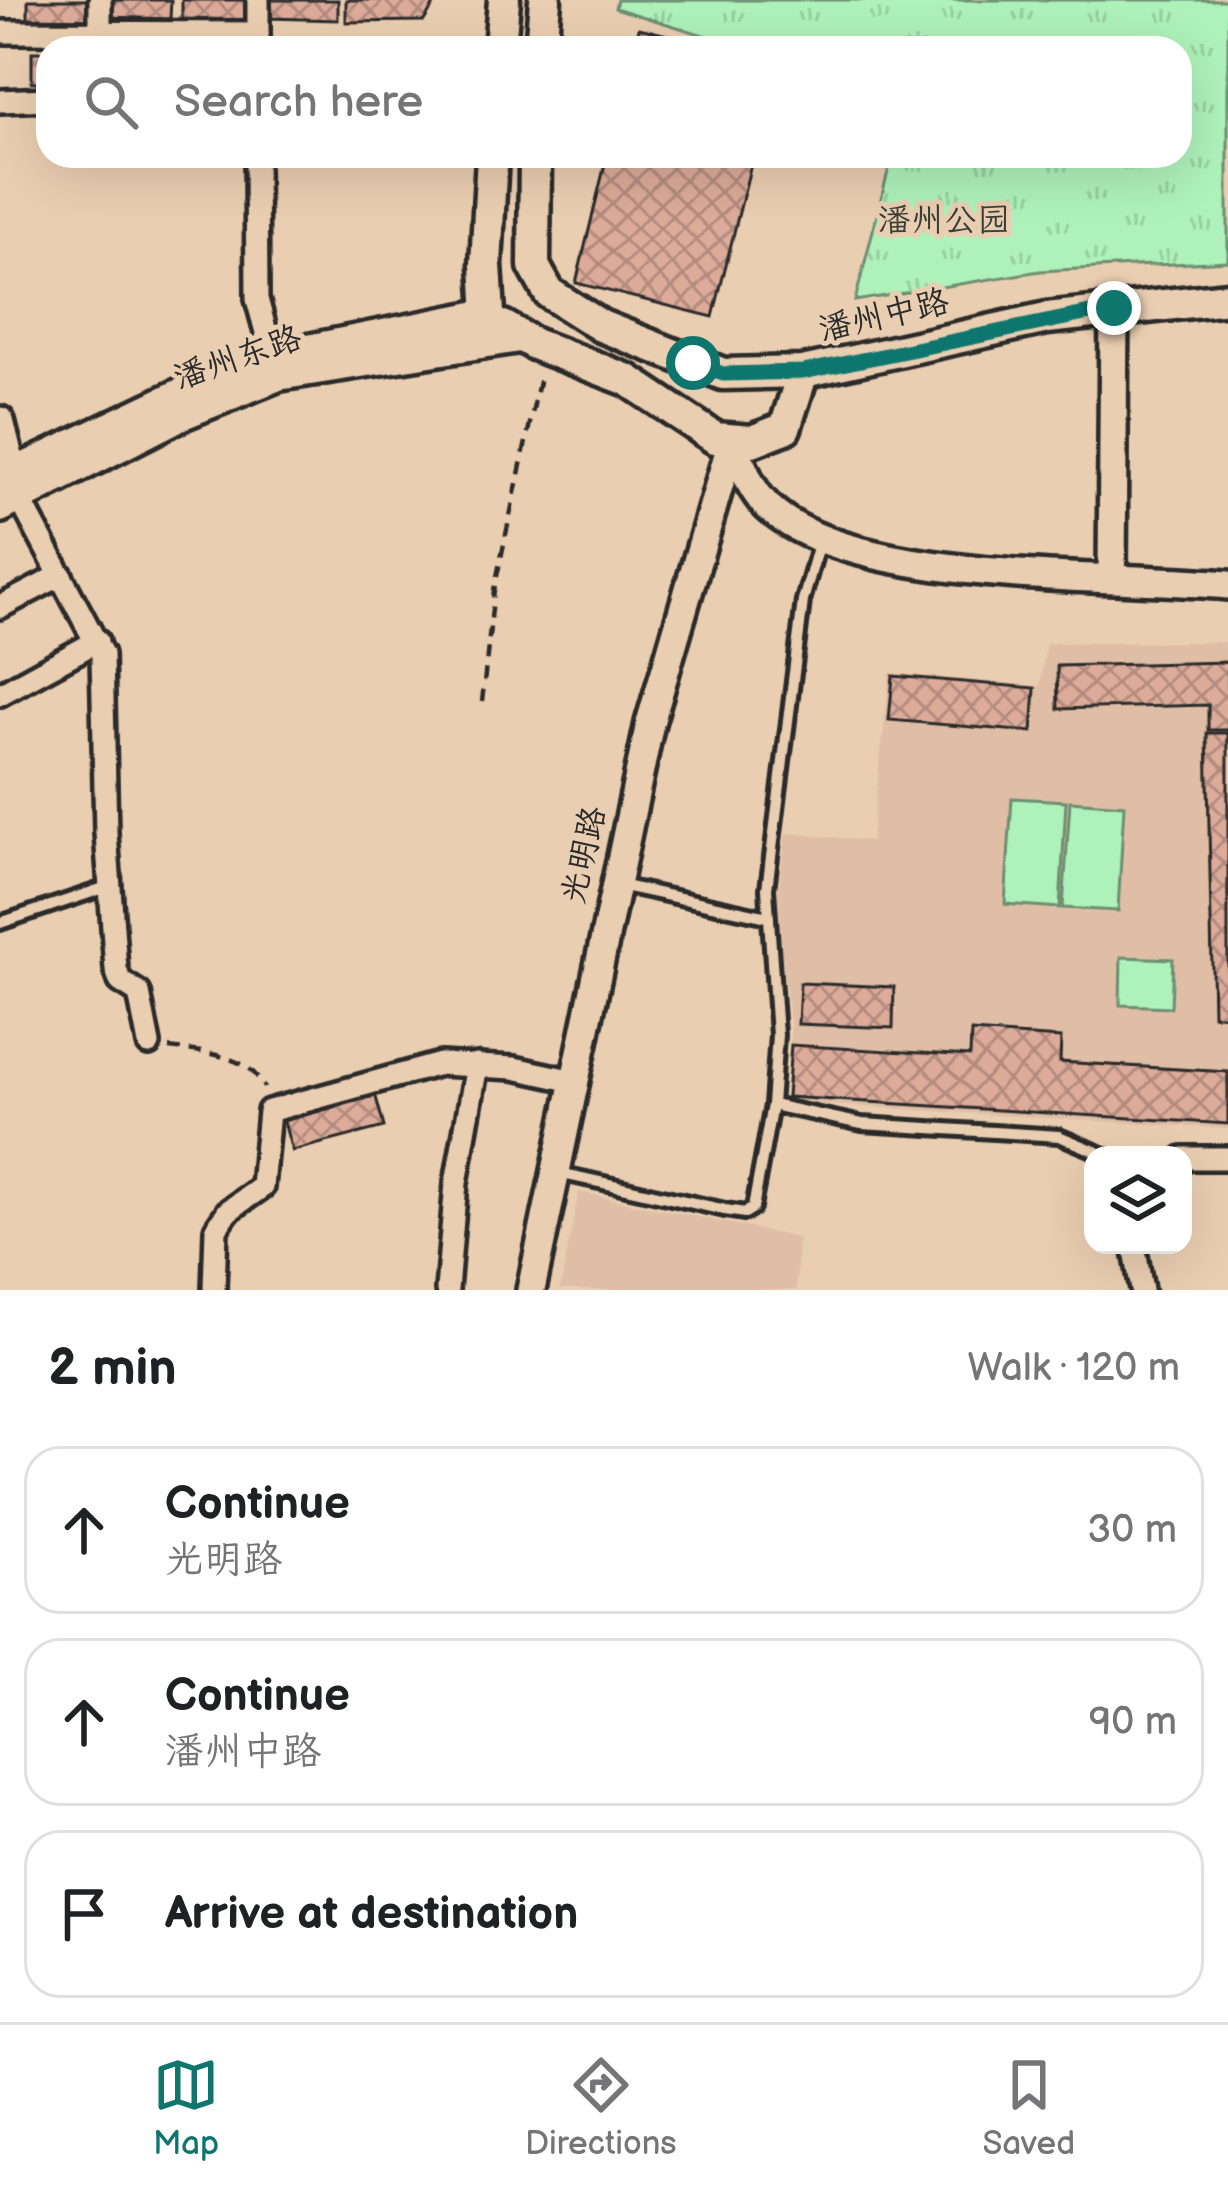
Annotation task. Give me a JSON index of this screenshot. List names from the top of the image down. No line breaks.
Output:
{"streets":{"main road":["潘州中路","潘州东路"],"street":["光明路"]},"crossings":[["潘州中路","光明路"]],"parks":["潘州公园"],"page":{"search":"Search here","heading":["2 min","Walk · 120 m"],"list":[["Continue","光明路","30 m"],["Continue","潘州中路","90 m"],"Arrive at destination"],"nav":["Map","Directions","Saved"]}}
